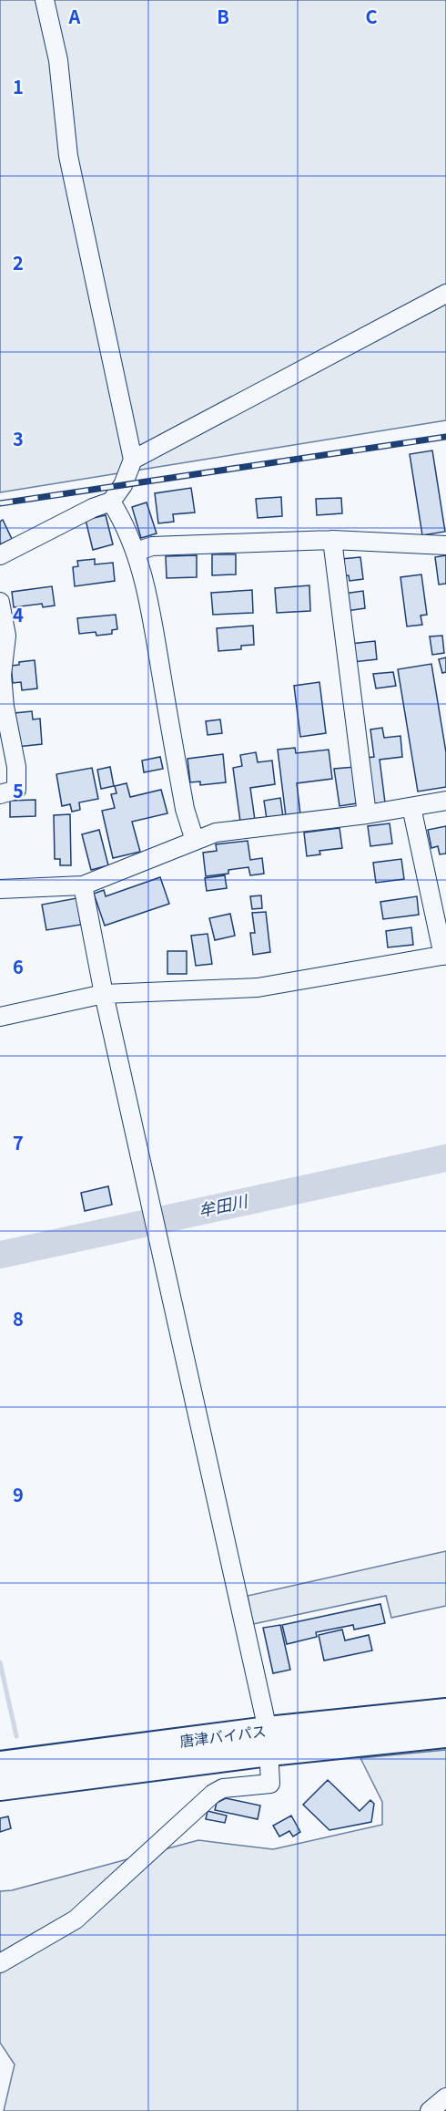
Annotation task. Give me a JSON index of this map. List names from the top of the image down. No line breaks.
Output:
{"streets":{"highway":["唐津バイパス"]},"water":["牟田川"],"grid":{"columns":["A","B","C"],"rows":["1","2","3","4","5","6","7","8","9"]}}
